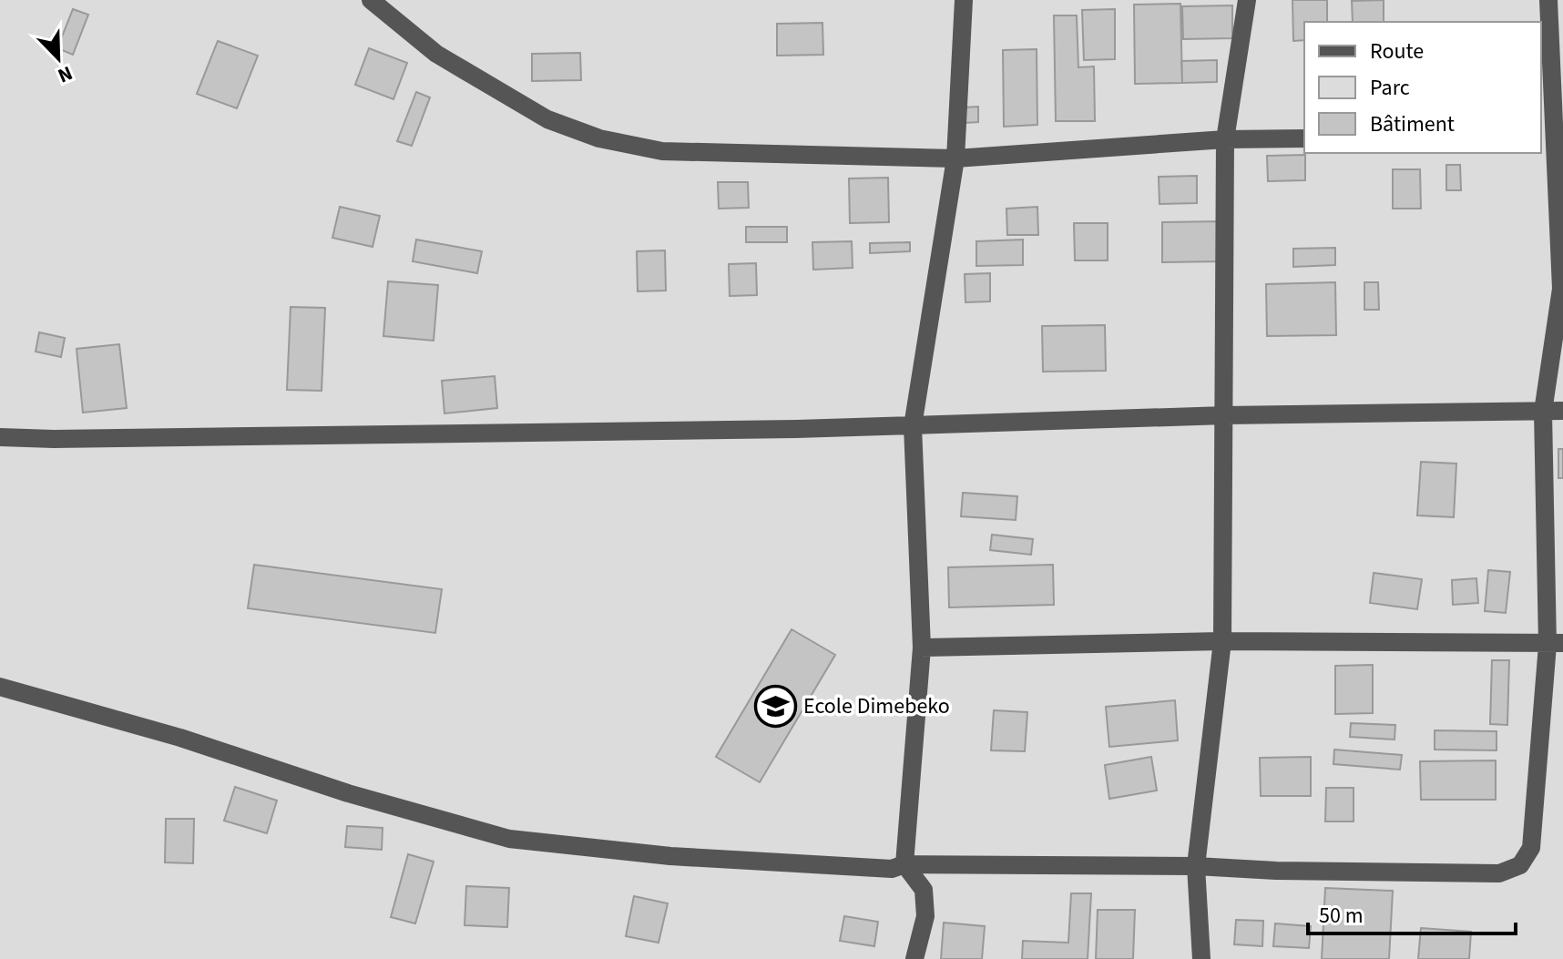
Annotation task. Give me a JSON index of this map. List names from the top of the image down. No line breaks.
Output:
{"places":{"school or university":["Ecole Dimebeko"]},"legend":["Route","Parc","Bâtiment"],"scale_bar":"50 m","north":"bottom right"}
